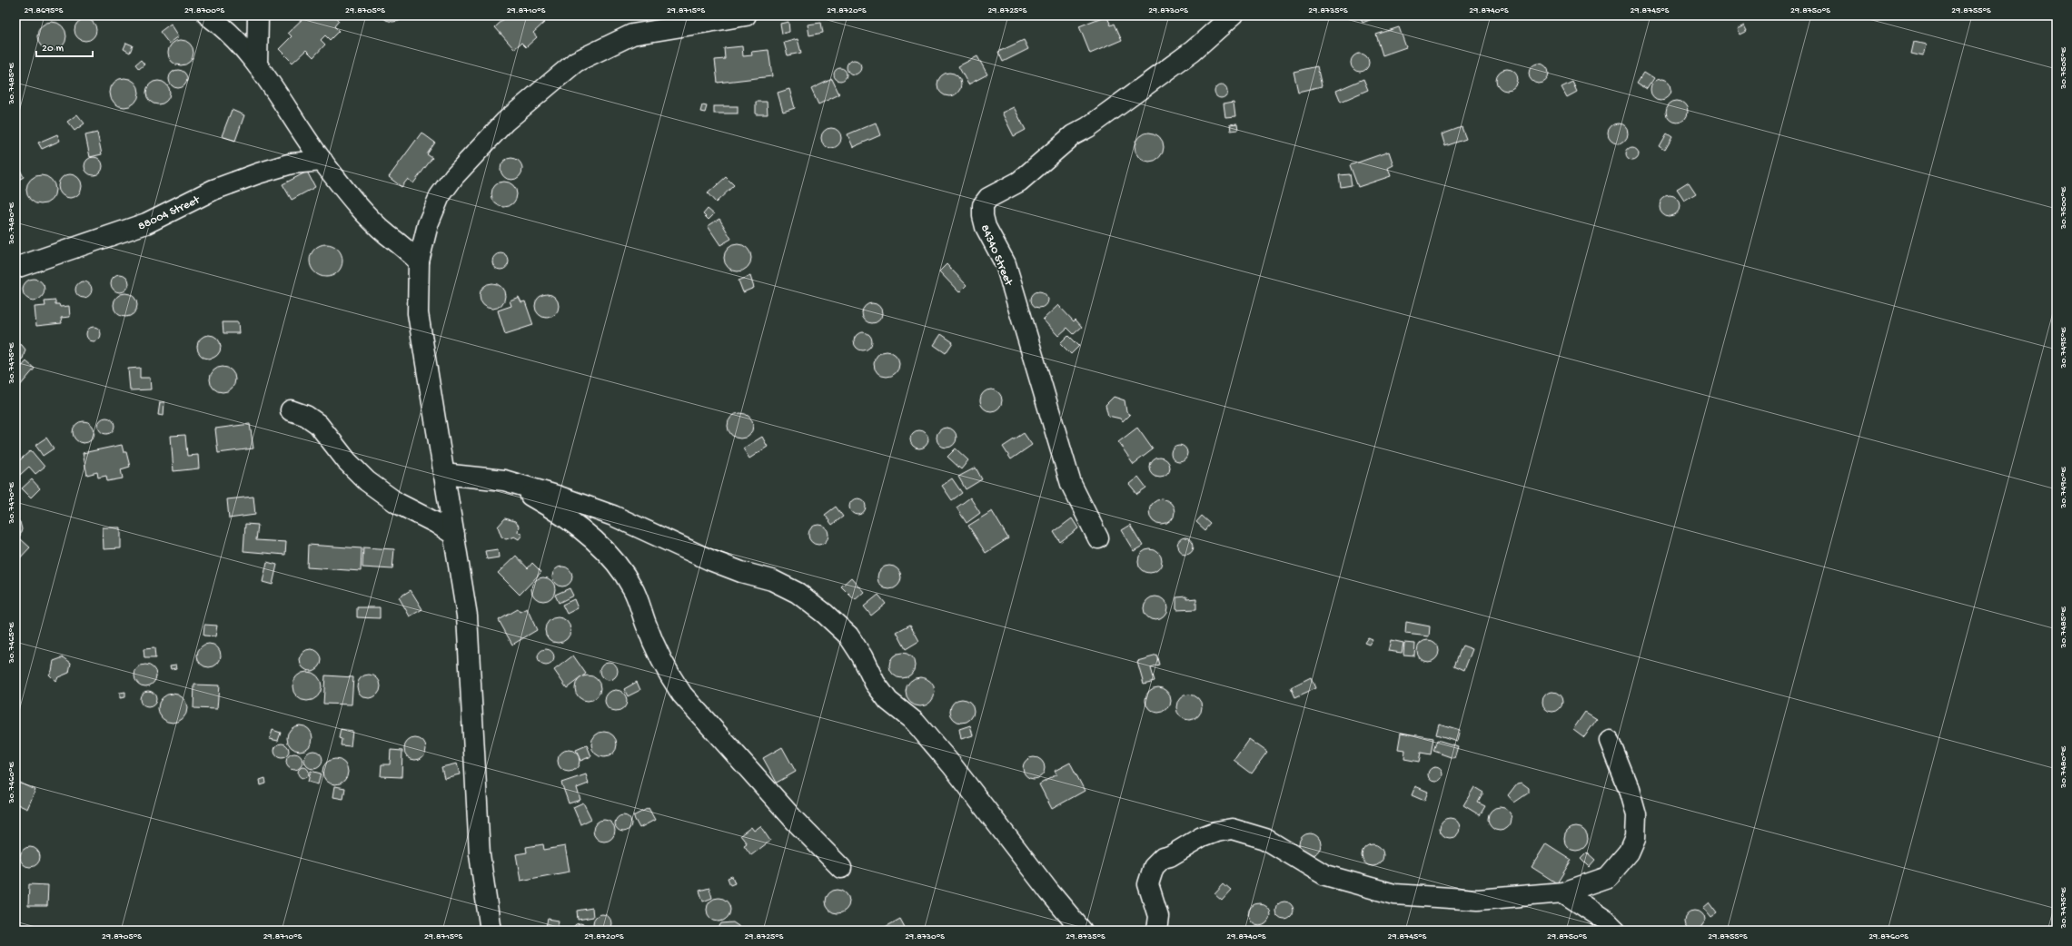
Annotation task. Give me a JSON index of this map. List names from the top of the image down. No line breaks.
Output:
{"streets":{"street":["88004 Street","84340 Street"]},"scale_bar":"20 m","coordinates":["29.8695°S","29.8700°S","29.8705°S","29.8710°S","29.8715°S","29.8720°S","29.8725°S","29.8730°S","29.8735°S","29.8740°S","29.8745°S","29.8750°S","29.8755°S","30.7505°E","30.7485°E","30.7500°E","30.7480°E","30.7495°E","30.7475°E","30.7490°E","30.7470°E","30.7465°E","30.7460°E","29.8760°S"]}
